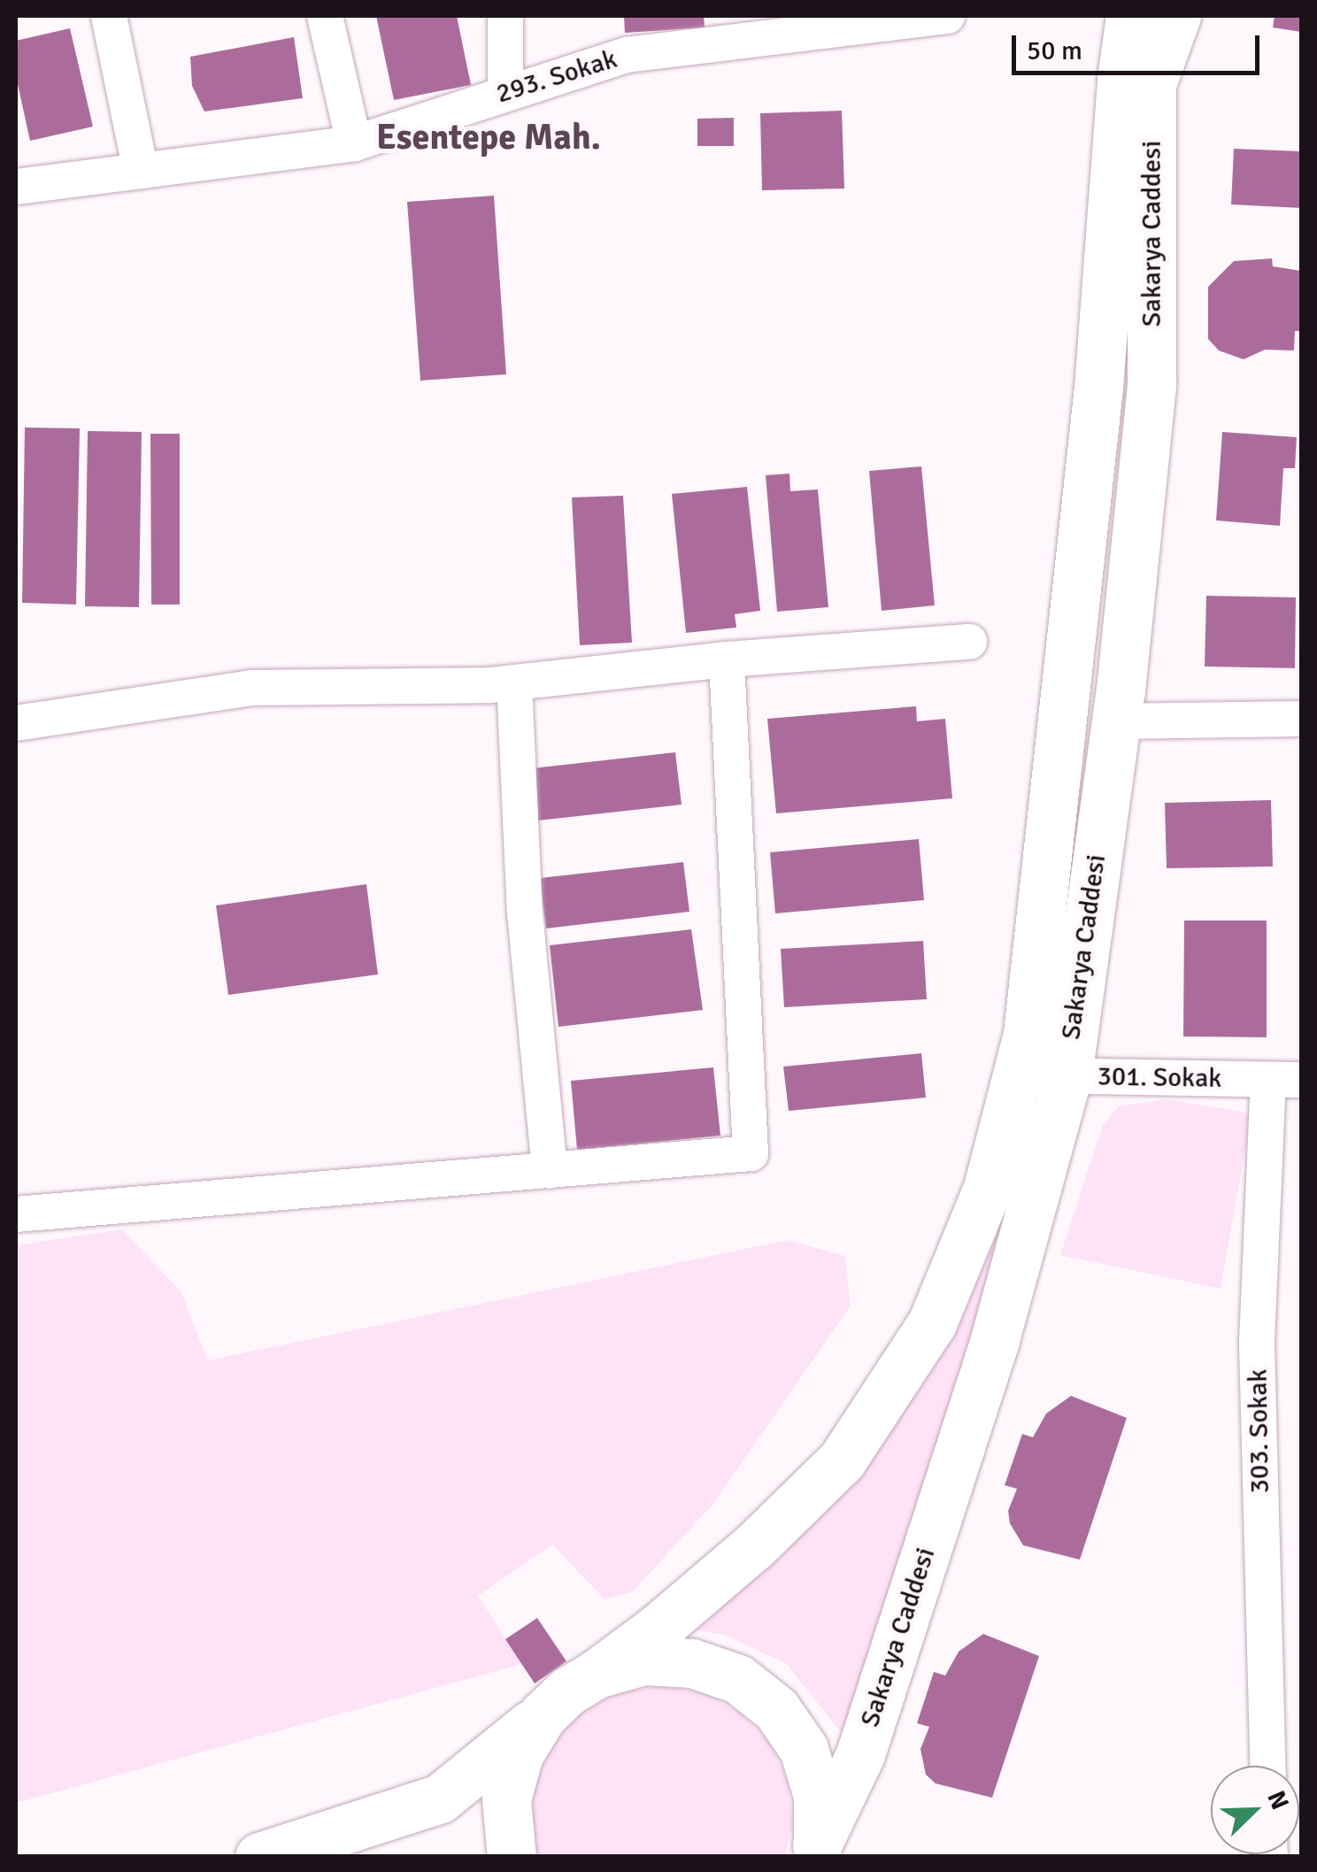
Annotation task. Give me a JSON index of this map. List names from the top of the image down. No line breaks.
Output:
{"streets":{"main road":["Sakarya Caddesi"],"street":["293. Sokak","301. Sokak","303. Sokak"]},"crossings":[["Sakarya Caddesi","301. Sokak"],["301. Sokak","303. Sokak"]],"districts":["Esentepe Mah."],"scale_bar":"50 m","north":"top right"}
